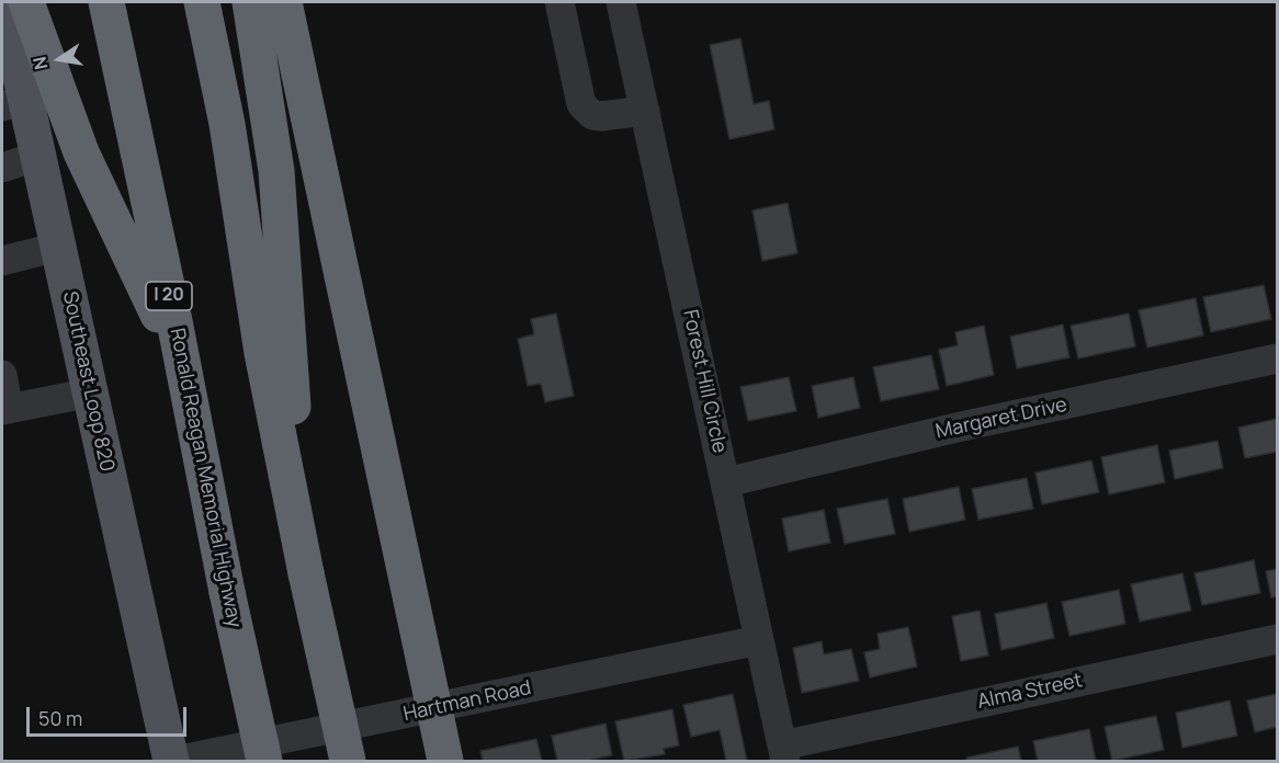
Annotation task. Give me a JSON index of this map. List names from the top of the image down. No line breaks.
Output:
{"streets":{"highway":["I 20","Ronald Reagan Memorial Highway"],"main road":["Southeast Loop 820"],"street":["Forest Hill Circle","Margaret Drive","Alma Street","Hartman Road"]},"crossings":[["Southeast Loop 820","Hartman Road"],["Forest Hill Circle","Margaret Drive"],["Forest Hill Circle","Alma Street"],["Forest Hill Circle","Hartman Road"]],"scale_bar":"50 m","north":"left"}
